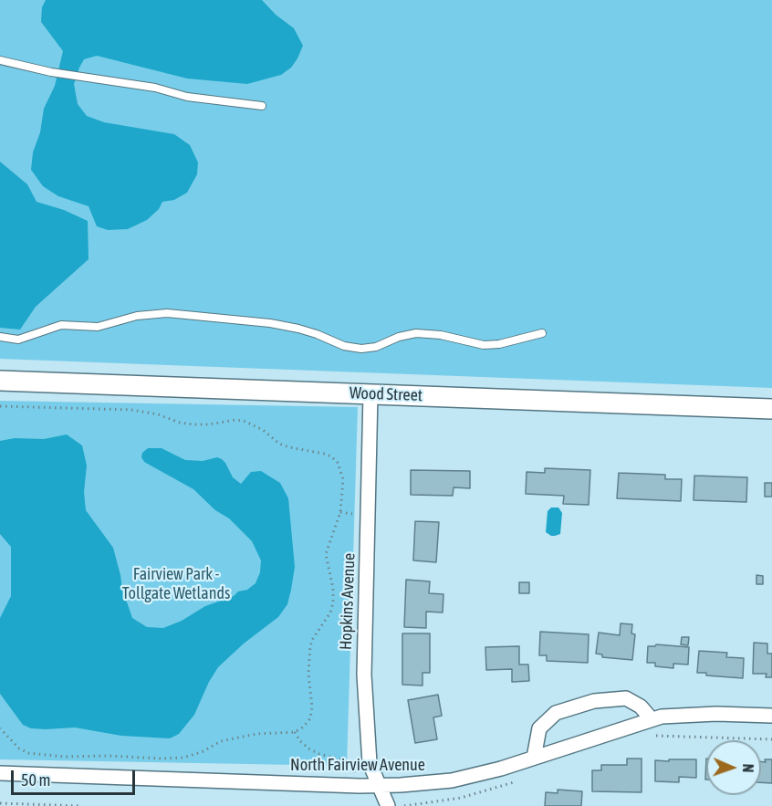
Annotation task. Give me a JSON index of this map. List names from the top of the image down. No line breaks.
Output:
{"streets":{"street":["Wood Street","Hopkins Avenue","North Fairview Avenue"]},"crossings":[["Wood Street","Hopkins Avenue"],["Hopkins Avenue","North Fairview Avenue"]],"parks":["Fairview Park - Tollgate Wetlands"],"scale_bar":"50 m","north":"right"}
